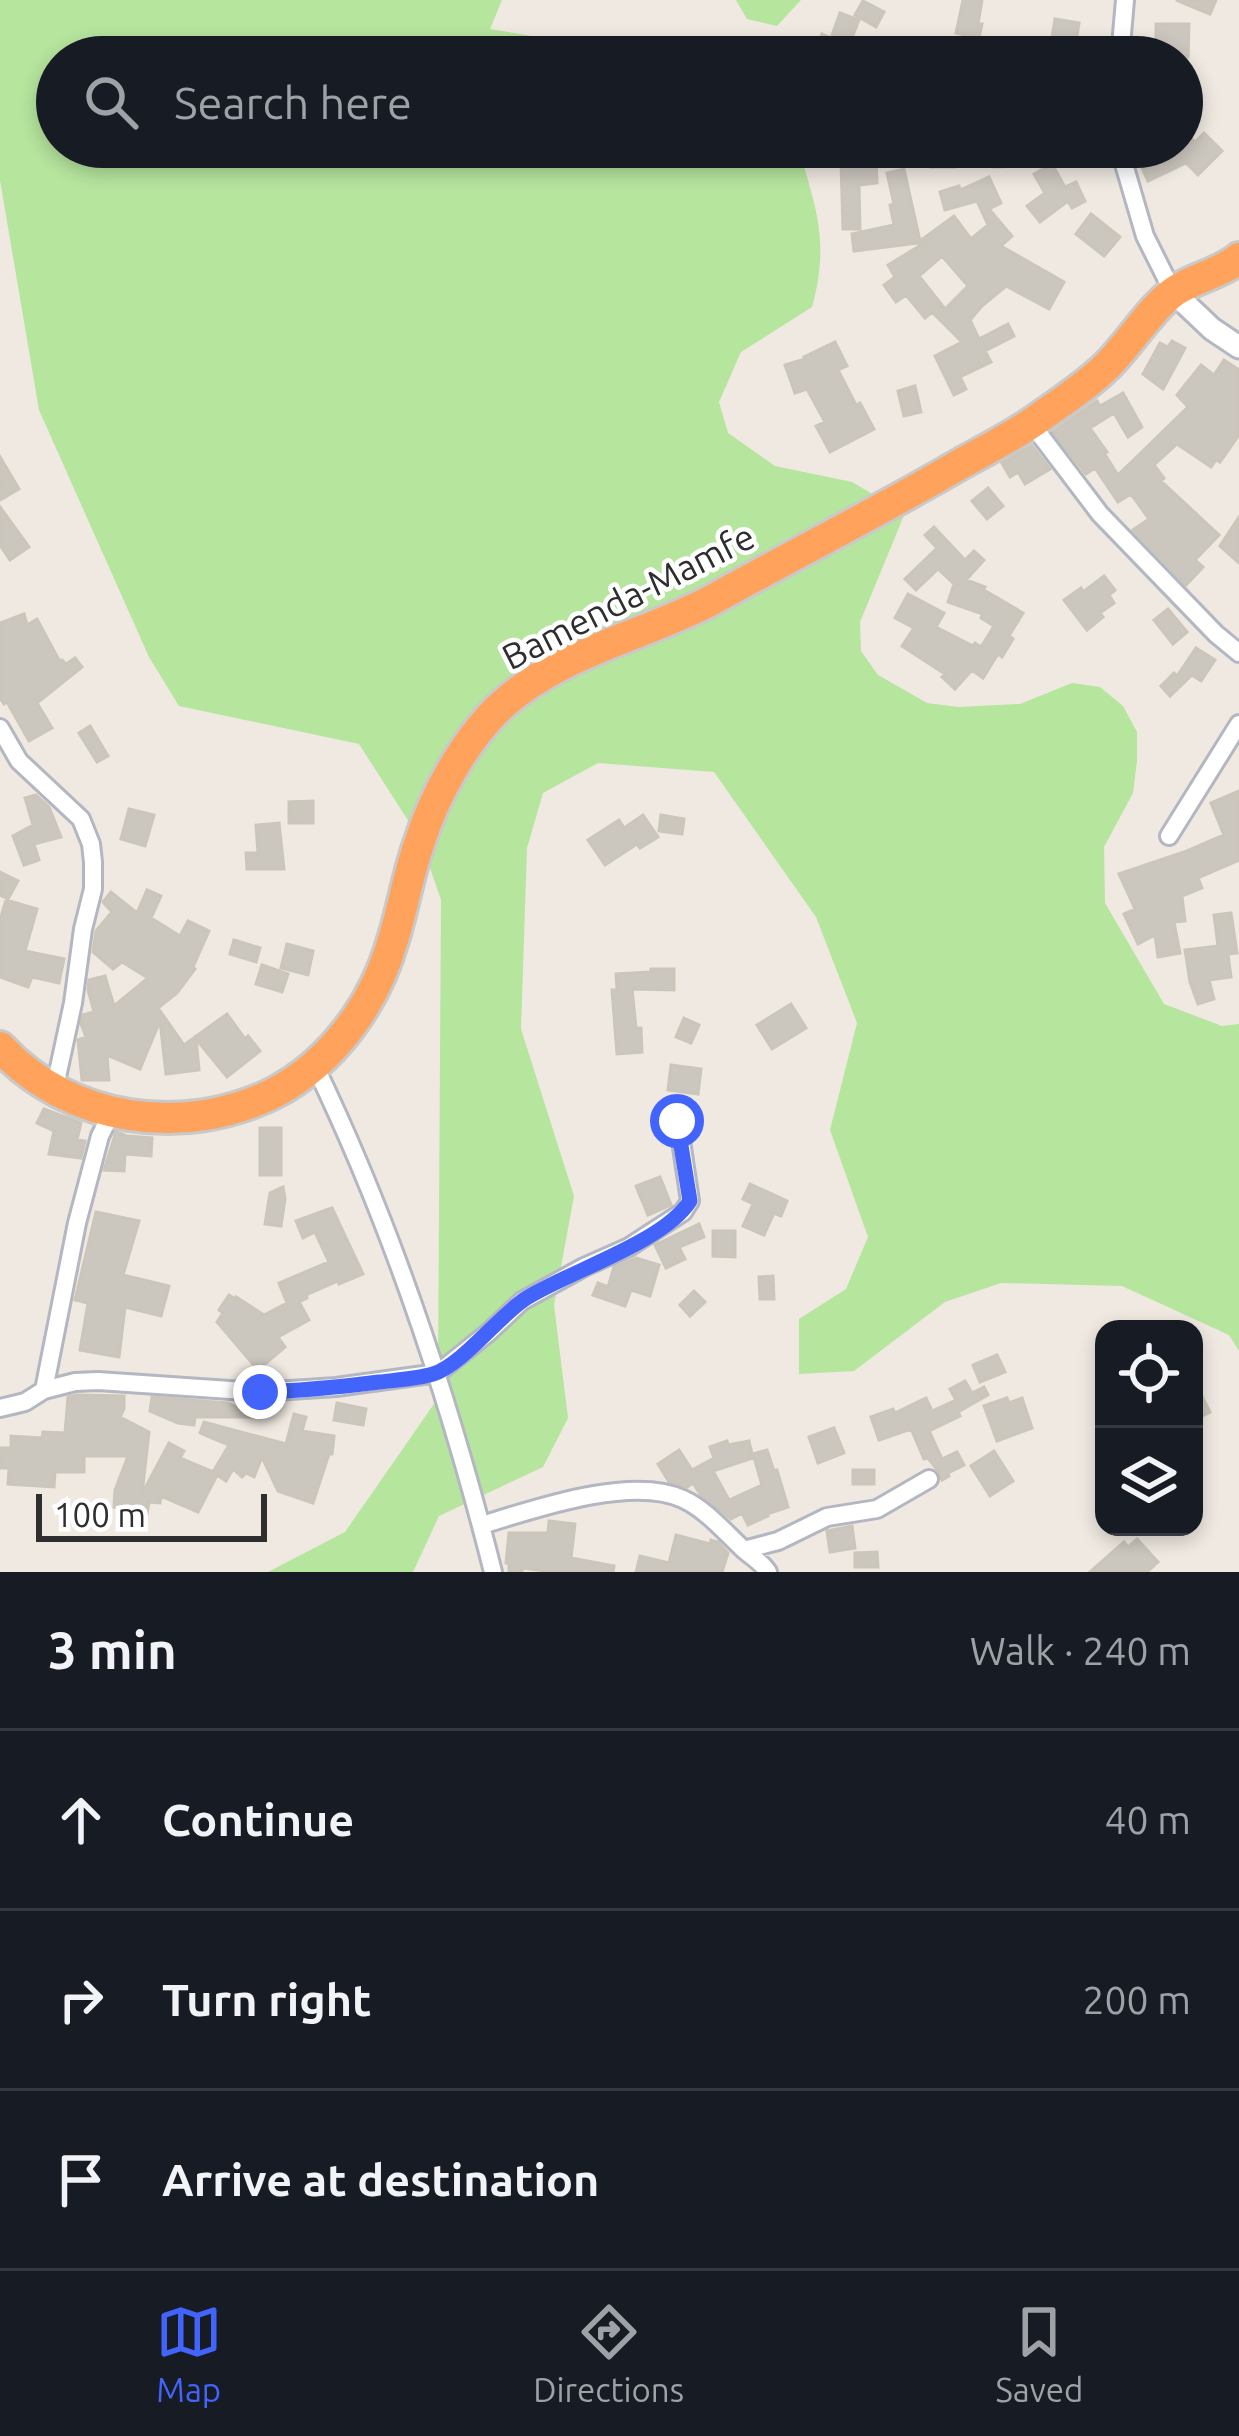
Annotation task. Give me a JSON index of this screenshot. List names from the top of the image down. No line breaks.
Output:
{"streets":{"highway":["Bamenda-Mamfe"]},"scale_bar":"100 m","page":{"search":"Search here","scale":"100 m","heading":["3 min","Walk · 240 m"],"list":[["Continue","40 m"],["Turn right","200 m"],"Arrive at destination"],"nav":["Map","Directions","Saved"]}}
